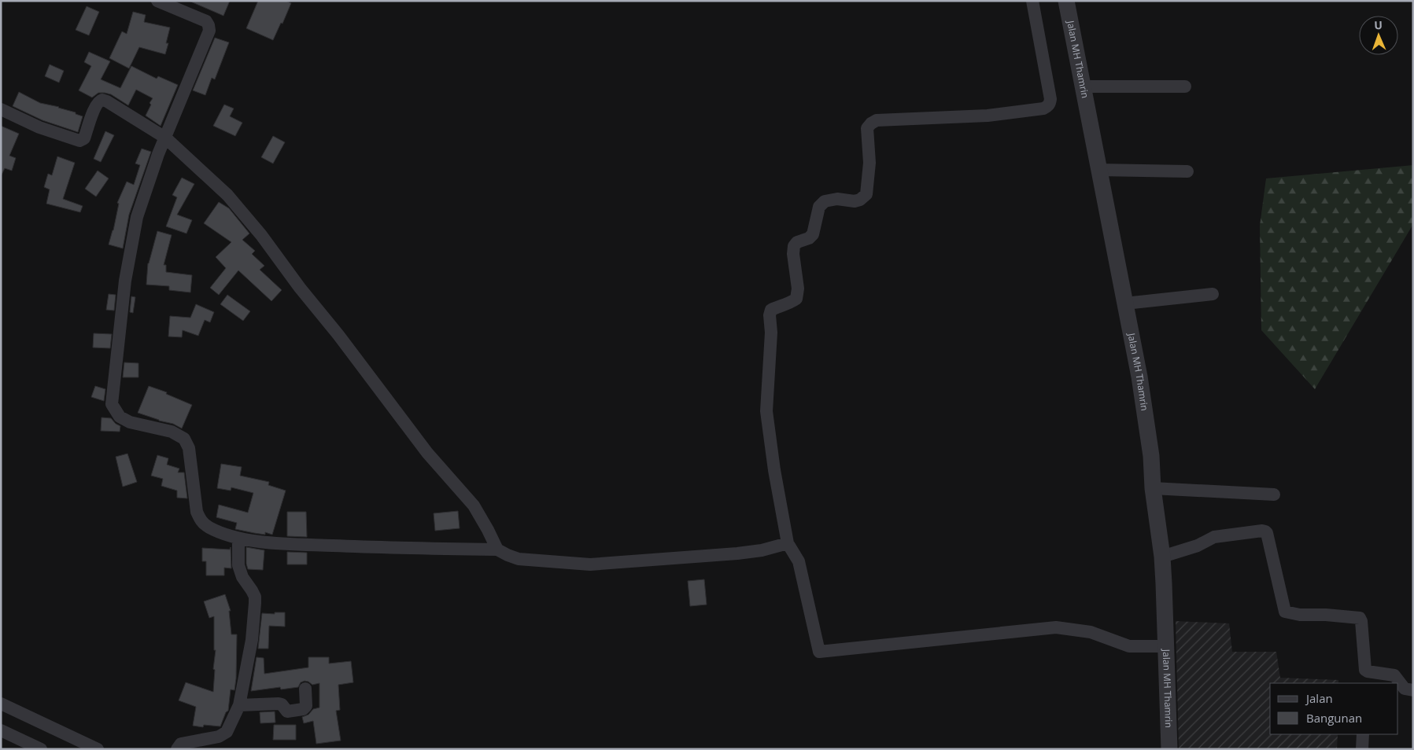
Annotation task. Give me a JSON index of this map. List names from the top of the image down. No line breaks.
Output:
{"streets":{"street":["Jalan MH Thamrin"]},"legend":["Jalan","Bangunan"],"north":"top"}
